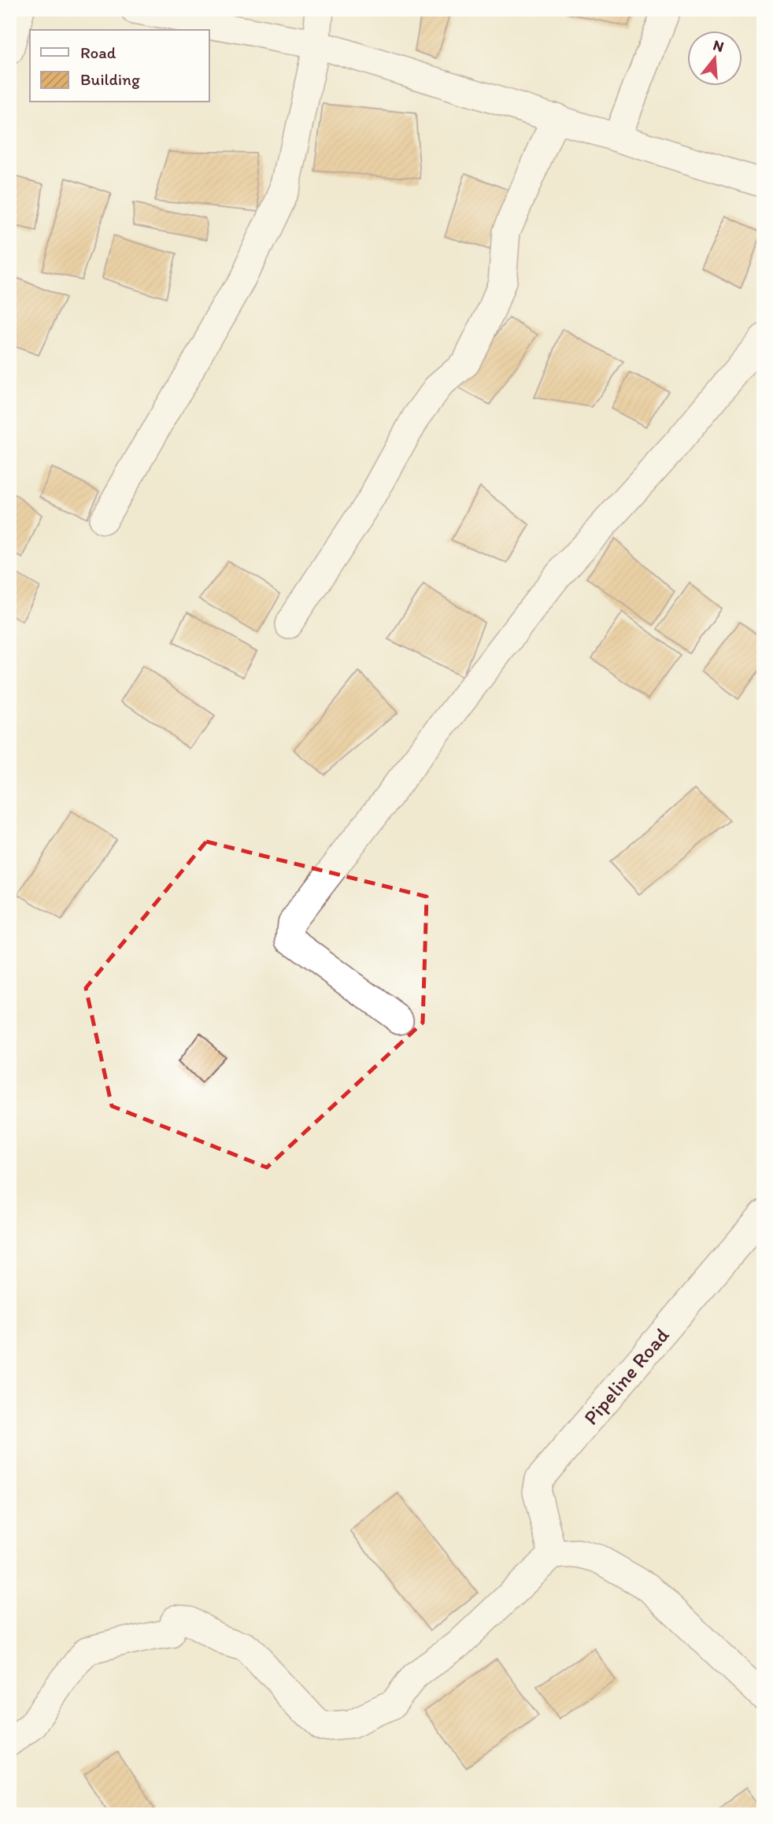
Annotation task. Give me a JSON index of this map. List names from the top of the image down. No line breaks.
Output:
{"streets":{"street":["Pipeline Road"]},"legend":["Road","Building"],"north":"top"}
